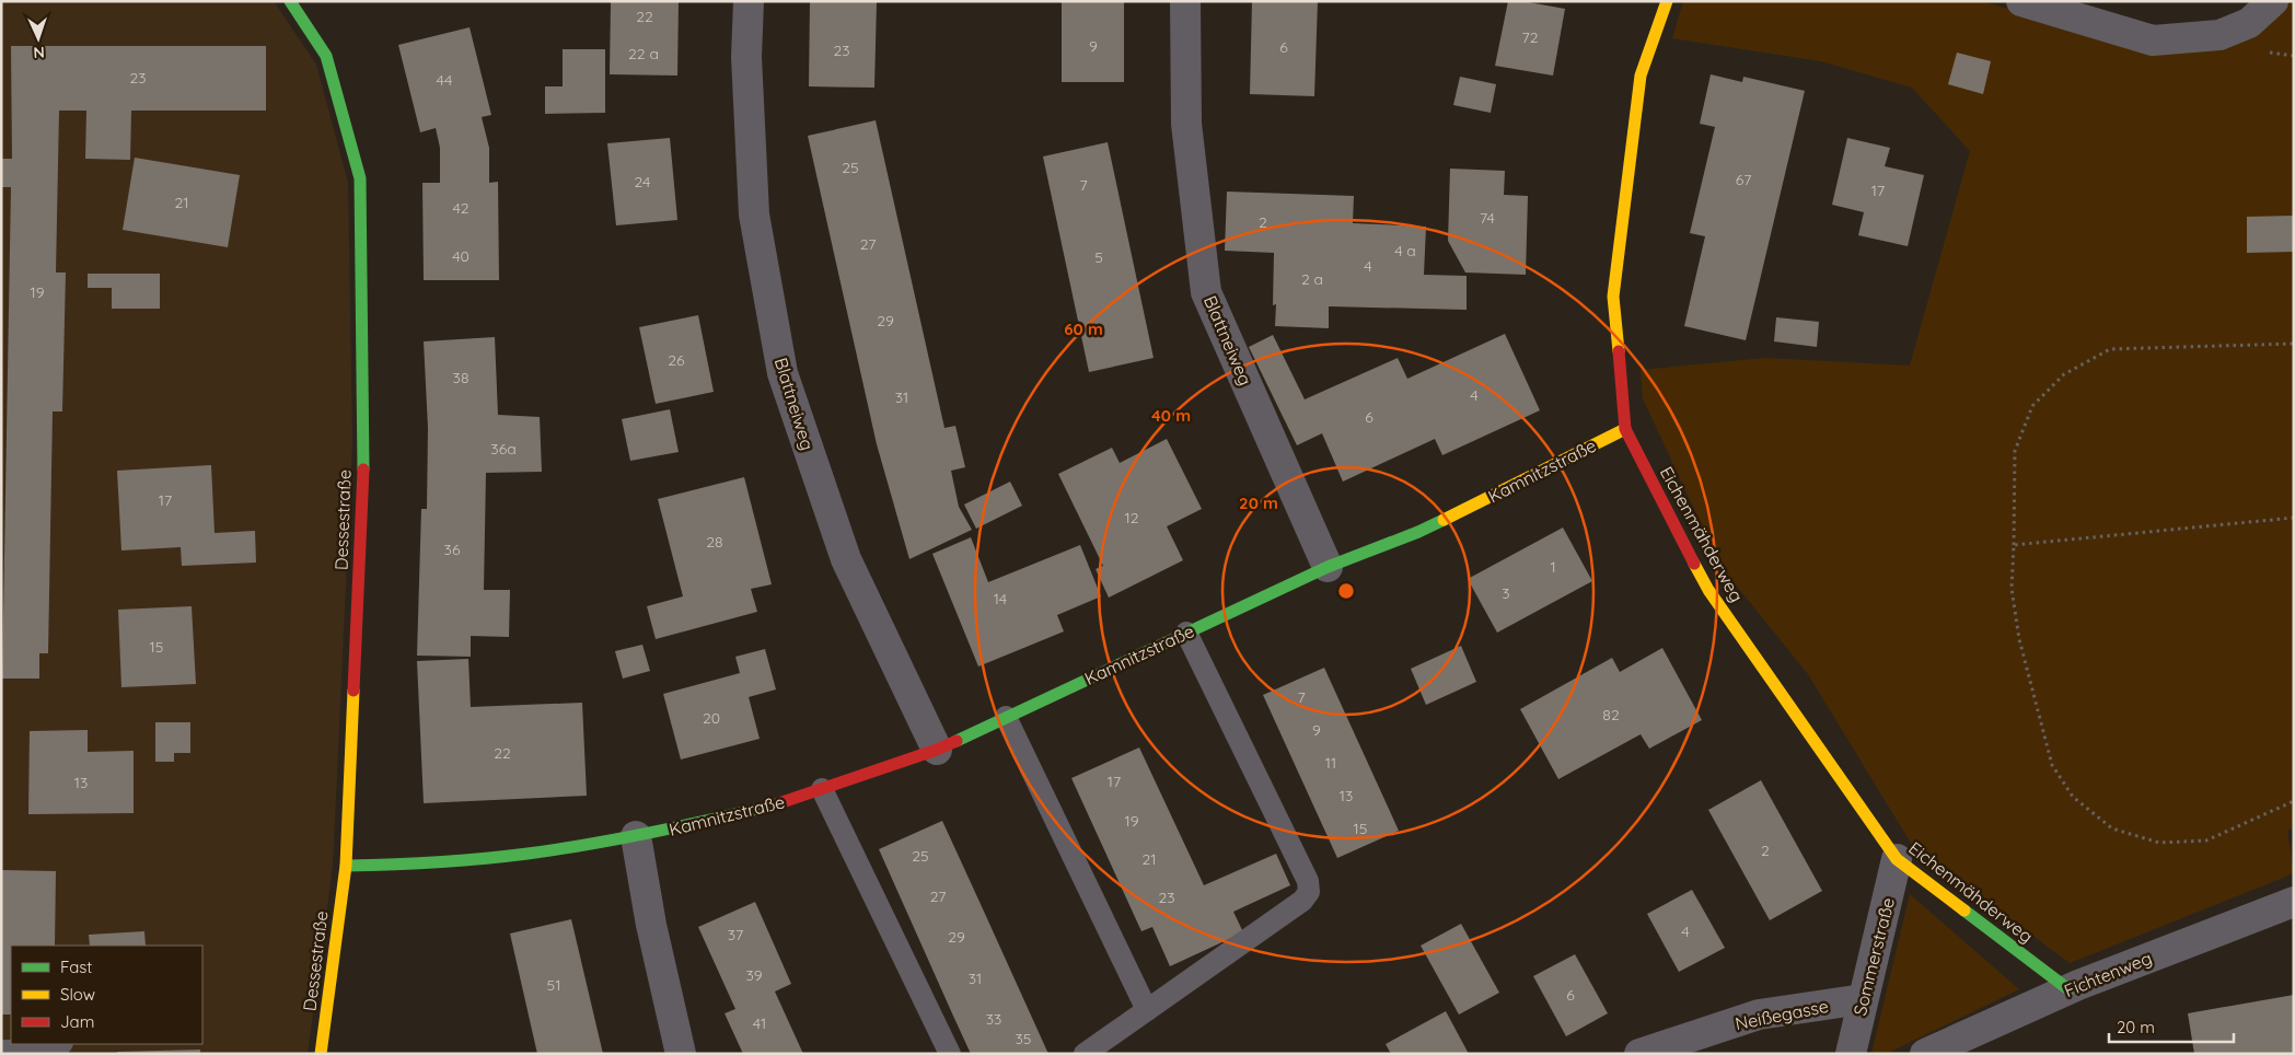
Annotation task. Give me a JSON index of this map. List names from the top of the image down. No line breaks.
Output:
{"streets":{"street":["Blattneiweg","Kamnitzstraße","Dessestraße","Eichenmähderweg","Sommerstraße","Fichtenweg","Neißegasse"]},"crossings":[["Blattneiweg","Kamnitzstraße"],["Kamnitzstraße","Dessestraße"],["Kamnitzstraße","Eichenmähderweg"],["Eichenmähderweg","Sommerstraße"],["Eichenmähderweg","Fichtenweg"],["Sommerstraße","Neißegasse"]],"house_numbers":["22","72","9","6","23","22 a","23","44","25","67","24","7","17","21","42","74","2","27","4 a","40","5","4","2 a","19","29","26","38","4","31","6","36a","17","12","28","36","1","3","14","15","7","82","20","9","22","11","17","13","13","19","15","2","25","21","27","23","4","37","29","39","31","51","6","33","41","35"],"legend":["Fast","Slow","Jam"],"scale_bar":"20 m","north":"bottom","rings":["60 m","40 m","20 m"]}
